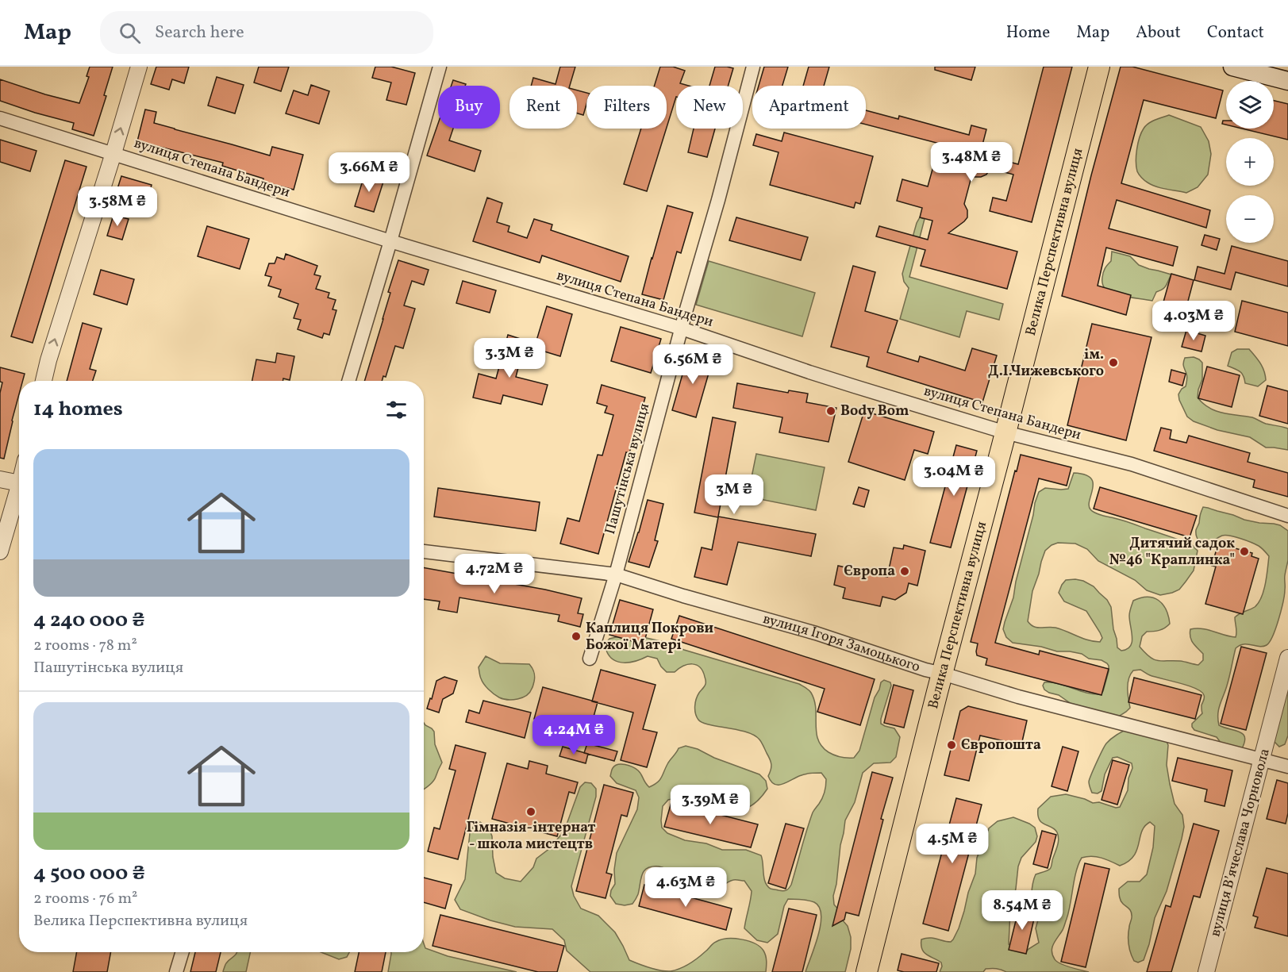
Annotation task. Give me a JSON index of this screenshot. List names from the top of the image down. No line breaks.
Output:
{"streets":{"main road":["Велика Перспективна вулиця"],"street":["вулиця Степана Бандери","Пашутінська вулиця","вулиця Ігоря Замоцького","вулиця Вʼячеслава Чорновола"]},"crossings":[["вулиця Степана Бандери","Велика Перспективна вулиця"],["вулиця Степана Бандери","Пашутінська вулиця"],["Велика Перспективна вулиця","вулиця Ігоря Замоцького"],["Пашутінська вулиця","вулиця Ігоря Замоцького"],["вулиця Ігоря Замоцького","вулиця Вʼячеслава Чорновола"]],"places":["ім. Д.І.Чижевського","Body Bom","Дитячий садок №46 \"Краплинка\"","Європа","Каплиця Покрови Божої Матері","Європошта","Гімназія-інтернат - школа мистецтв"],"page":{"header":"Map","search":"Search here","nav":["Home","Map","About","Contact"],"map_buttons":["+","−"],"chip":["Buy","Rent","Filters","New","Apartment"],"price":["3.48M ₴","3.66M ₴","3.58M ₴","4.03M ₴","3.3M ₴","6.56M ₴","3.04M ₴","3M ₴","4.72M ₴","4.24M ₴","3.39M ₴","4.5M ₴","4.63M ₴","8.54M ₴"],"heading":"14 homes","list":[{"name":"4 240 000 ₴","note":"2 rooms · 78 m² · Пашутінська вулиця"},{"name":"4 500 000 ₴","note":"2 rooms · 76 m² · Велика Перспективна вулиця"}]}}
